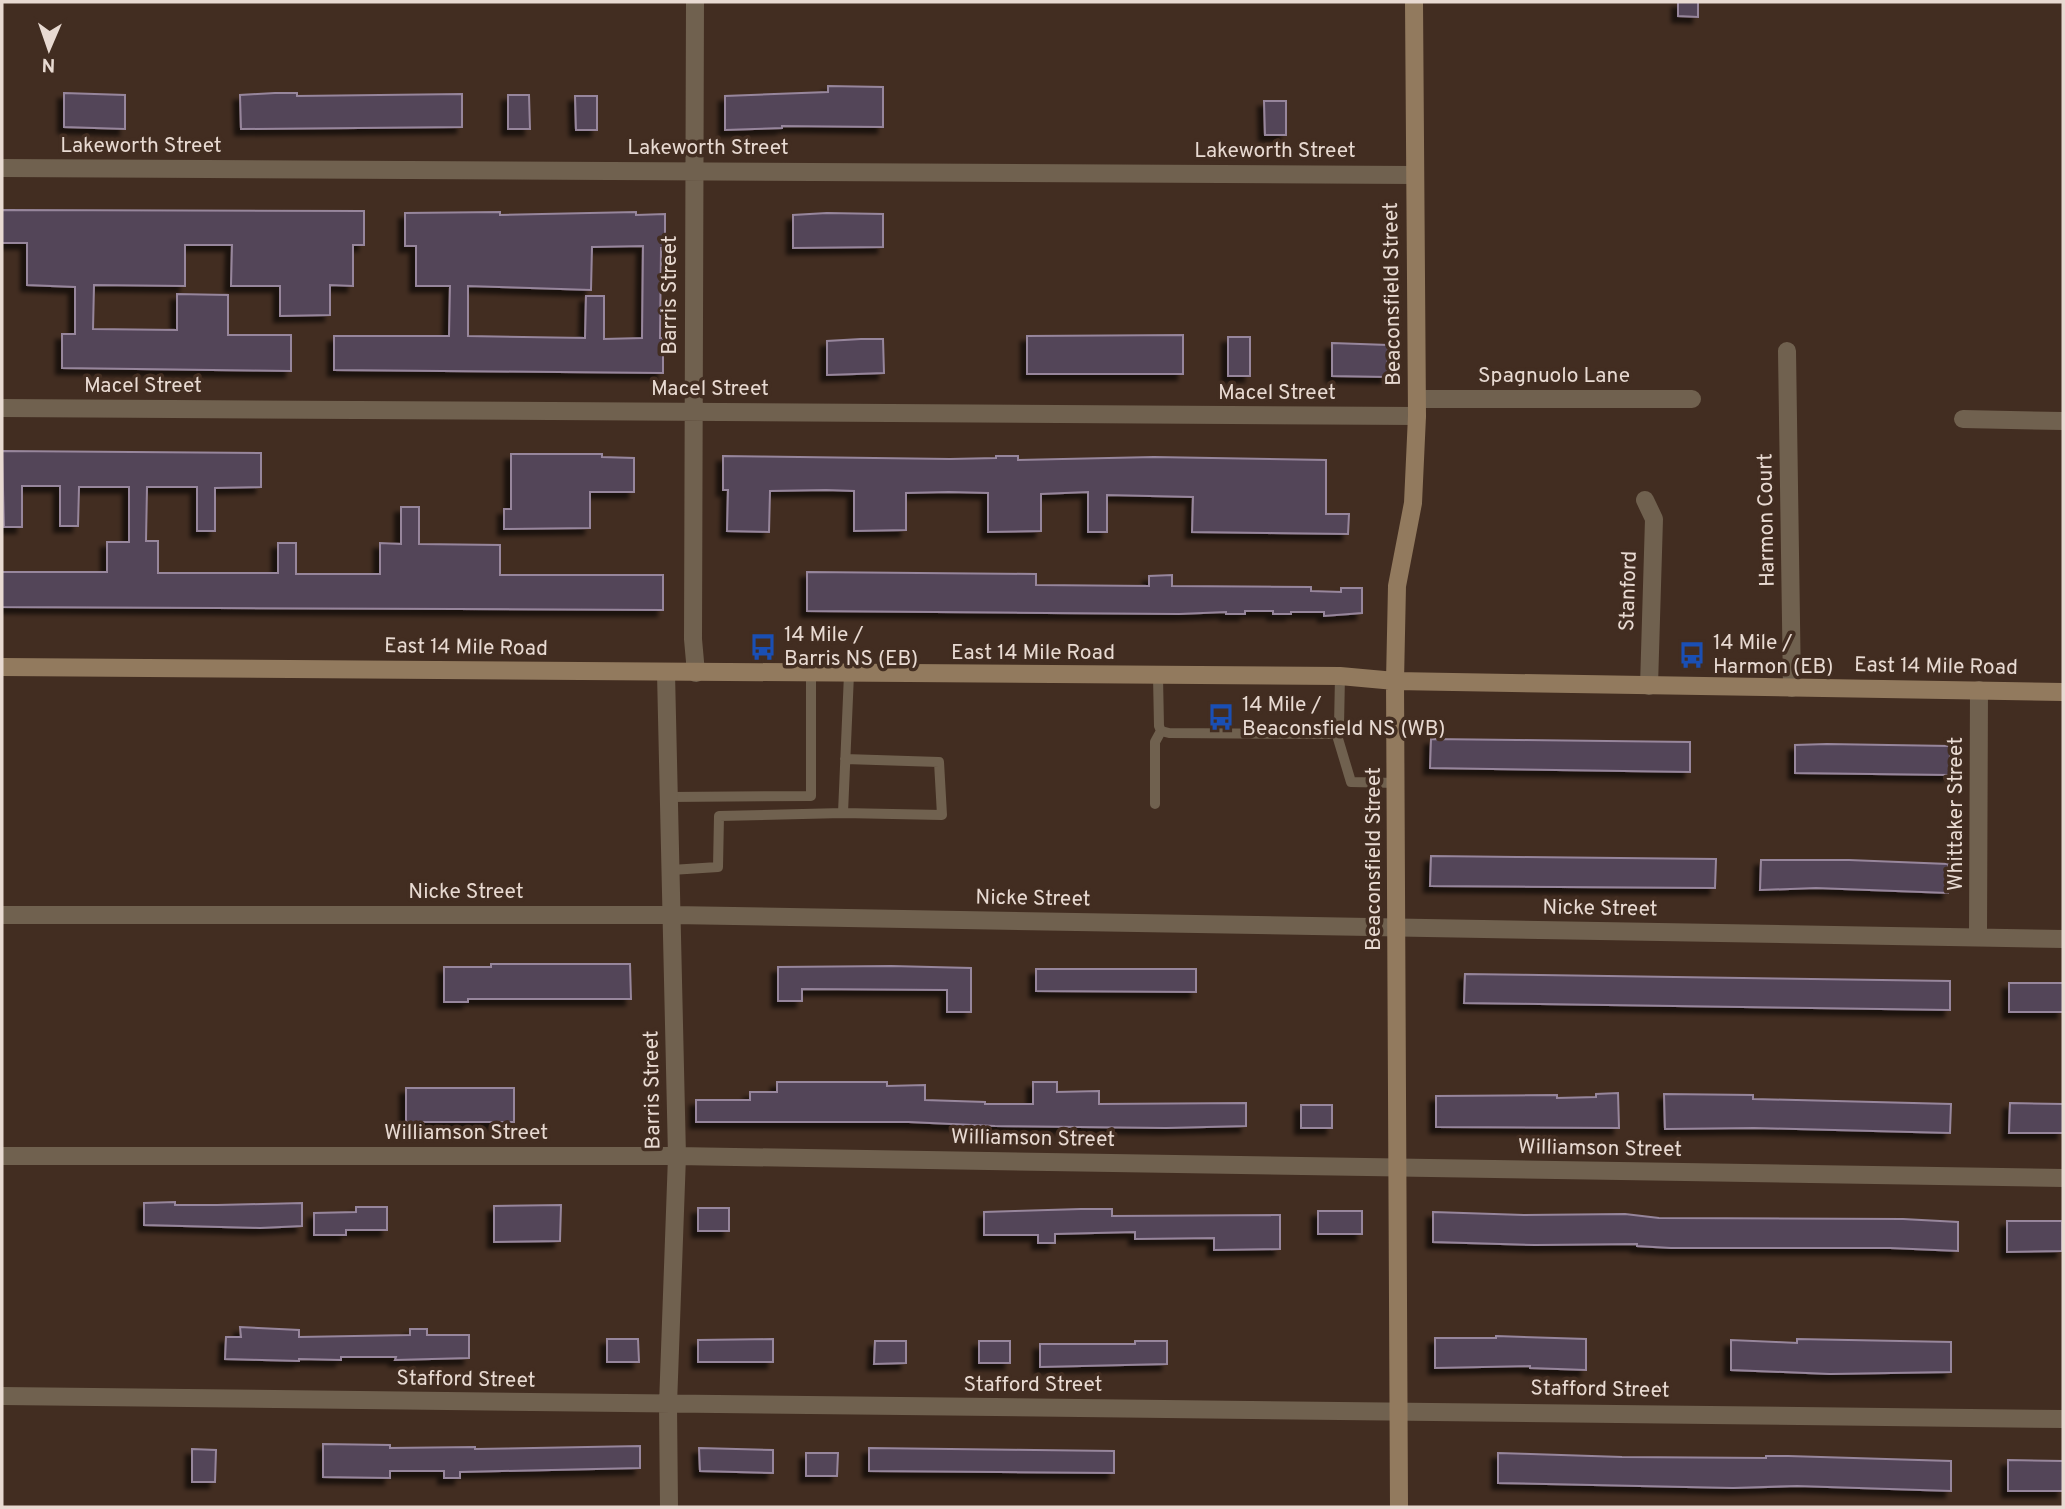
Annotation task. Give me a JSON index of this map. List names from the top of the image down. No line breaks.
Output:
{"streets":{"main road":["Beaconsfield Street","East 14 Mile Road"],"street":["Lakeworth Street","Barris Street","Spagnuolo Lane","Macel Street","Harmon Court","Stanford","Whittaker Street","Nicke Street","Williamson Street","Stafford Street"]},"crossings":[["Lakeworth Street","Beaconsfield Street"],["Lakeworth Street","Barris Street"],["Beaconsfield Street","Spagnuolo Lane"],["Beaconsfield Street","Macel Street"],["Beaconsfield Street","East 14 Mile Road"],["Beaconsfield Street","Nicke Street"],["Beaconsfield Street","Williamson Street"],["Beaconsfield Street","Stafford Street"],["Barris Street","Macel Street"],["Barris Street","East 14 Mile Road"],["Barris Street","Nicke Street"],["Barris Street","Williamson Street"],["Barris Street","Stafford Street"],["Spagnuolo Lane","Macel Street"],["Harmon Court","East 14 Mile Road"],["Stanford","East 14 Mile Road"],["East 14 Mile Road","Whittaker Street"],["Whittaker Street","Nicke Street"]],"places":{"bus stop":["14 Mile / Barris NS (EB)","14 Mile / Harmon (EB)","14 Mile / Beaconsfield NS (WB)"]},"north":"bottom"}
